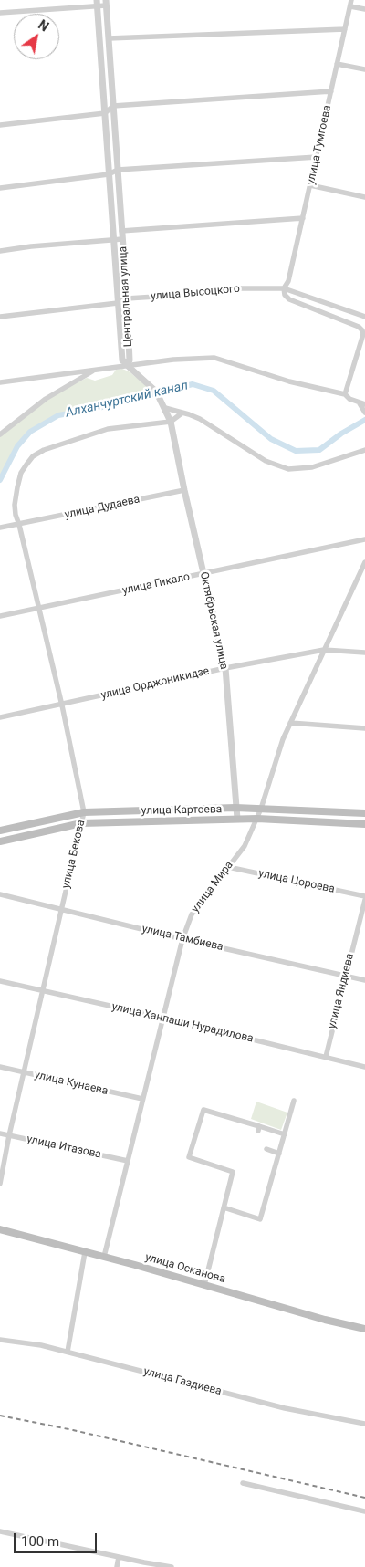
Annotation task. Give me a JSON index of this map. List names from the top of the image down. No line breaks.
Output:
{"streets":{"main road":["улица Картоева","улица Осканова"],"street":["улица Тумгоева","улица Высоцкого","Центральная улица","улица Дудаева","улица Гикало","Октябрьская улица","улица Орджоникидзе","улица Бекова","улица Цороева","улица Мира","улица Тамбиева","улица Яндиева","улица Ханпаши Нурадилова","улица Кунаева","улица Итазова","улица Газдиева"]},"crossings":[["улица Тумгоева","улица Высоцкого"],["улица Высоцкого","Центральная улица"],["улица Дудаева","Октябрьская улица"],["улица Дудаева","улица Бекова"],["улица Гикало","Октябрьская улица"],["улица Гикало","улица Бекова"],["Октябрьская улица","улица Орджоникидзе"],["Октябрьская улица","улица Картоева"],["Октябрьская улица","улица Бекова"],["улица Орджоникидзе","улица Бекова"],["улица Орджоникидзе","улица Мира"],["улица Картоева","улица Бекова"],["улица Картоева","улица Мира"],["улица Бекова","улица Тамбиева"],["улица Бекова","улица Ханпаши Нурадилова"],["улица Бекова","улица Кунаева"],["улица Бекова","улица Итазова"],["улица Цороева","улица Мира"],["улица Цороева","улица Яндиева"],["улица Мира","улица Тамбиева"],["улица Мира","улица Ханпаши Нурадилова"],["улица Мира","улица Кунаева"],["улица Мира","улица Итазова"],["улица Мира","улица Осканова"],["улица Тамбиева","улица Яндиева"],["улица Яндиева","улица Ханпаши Нурадилова"]],"water":["Алханчуртский канал"],"scale_bar":"100 m","north":"top right"}
